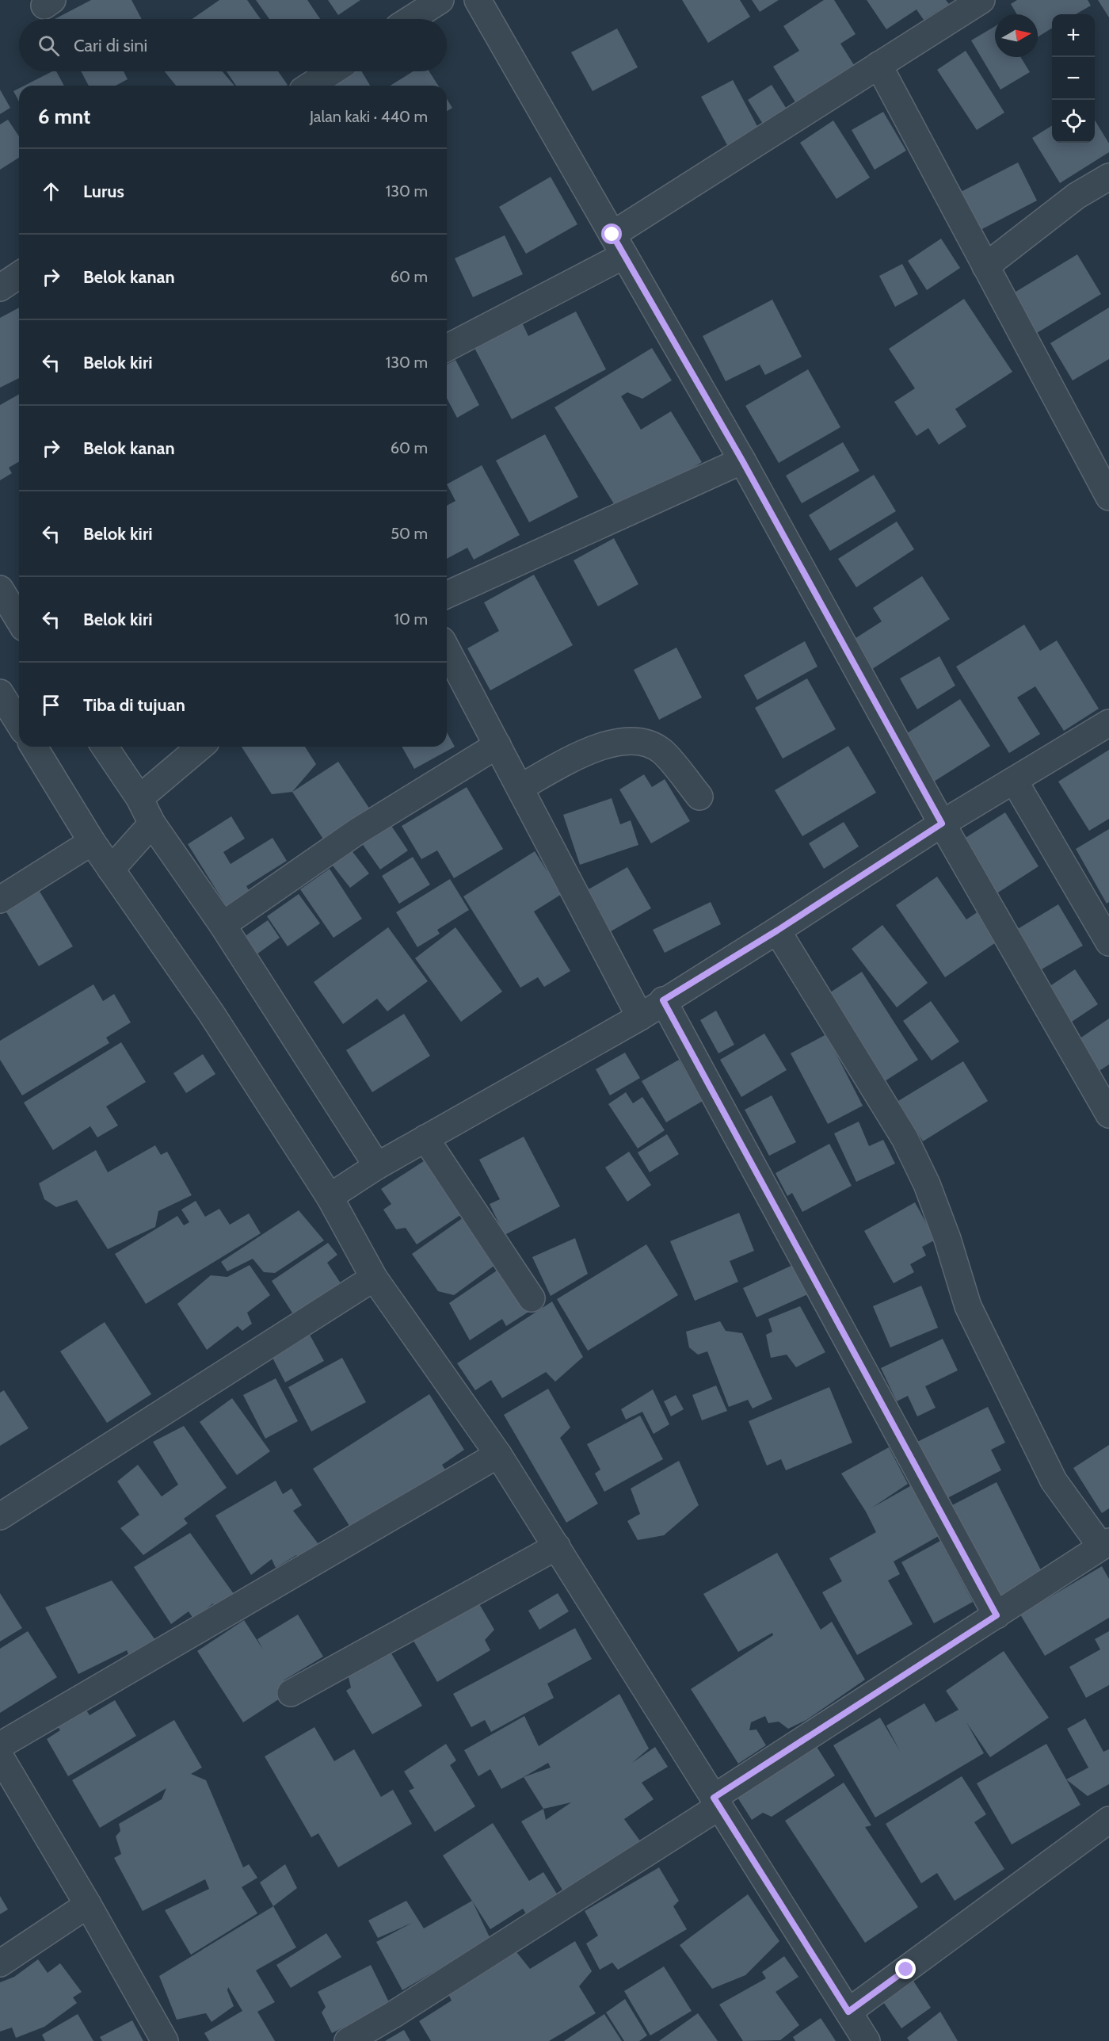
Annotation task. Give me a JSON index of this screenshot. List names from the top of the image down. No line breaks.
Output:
{"north":"right","page":{"map_buttons":["+","−"],"search":"Cari di sini","heading":["6 mnt","Jalan kaki · 440 m"],"list":[["Lurus","130 m"],["Belok kanan","60 m"],["Belok kiri","130 m"],["Belok kanan","60 m"],["Belok kiri","50 m"],["Belok kiri","10 m"],"Tiba di tujuan"]}}
